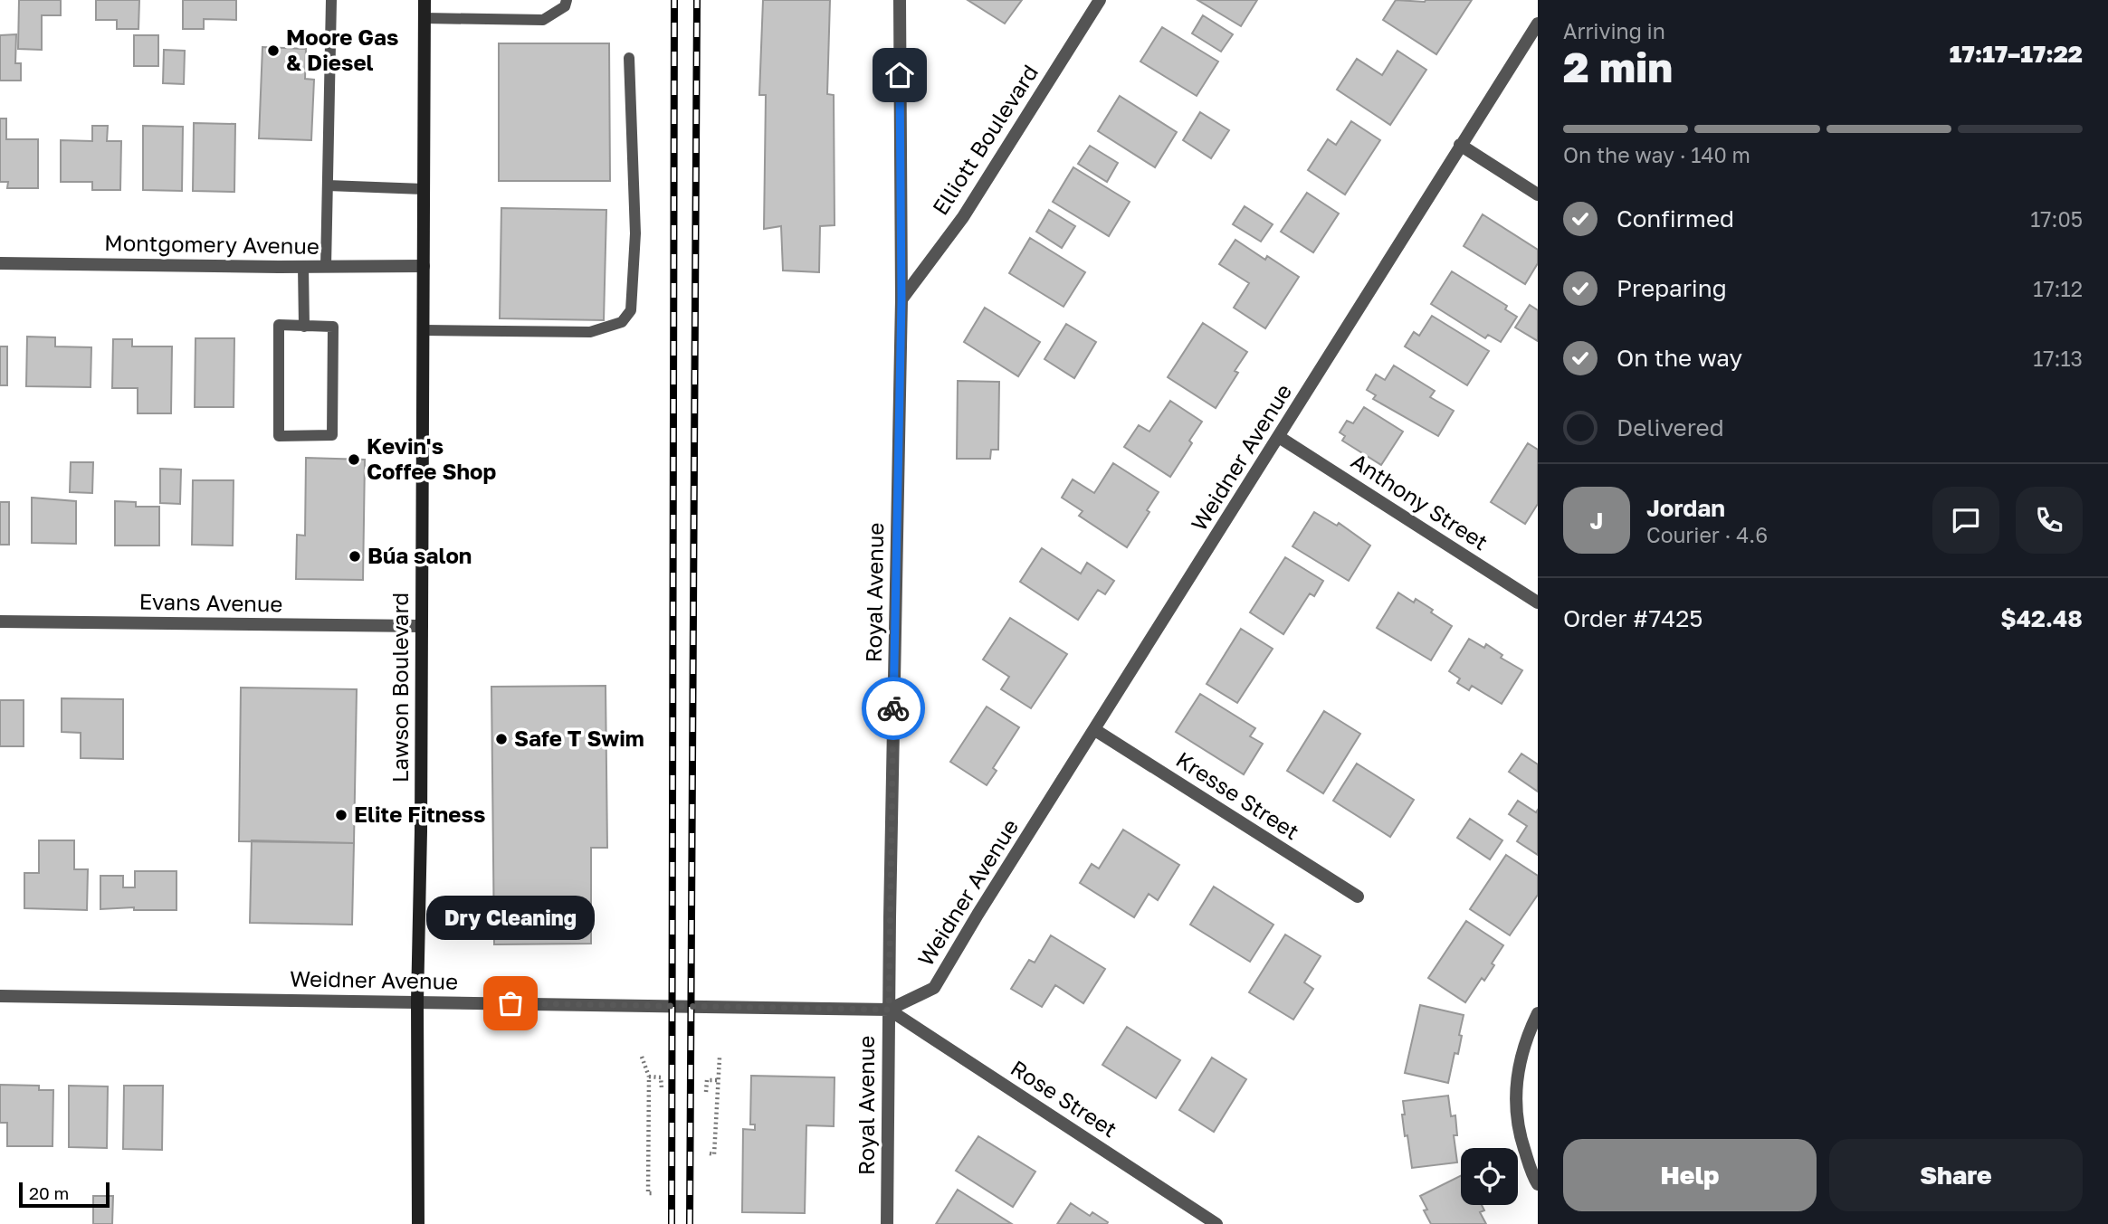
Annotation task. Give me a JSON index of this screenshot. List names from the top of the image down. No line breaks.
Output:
{"streets":{"main road":["Lawson Boulevard"],"street":["Elliott Boulevard","Montgomery Avenue","Weidner Avenue","Anthony Street","Royal Avenue","Evans Avenue","Kresse Street","Rose Street"]},"crossings":[["Elliott Boulevard","Royal Avenue"],["Montgomery Avenue","Lawson Boulevard"],["Weidner Avenue","Anthony Street"],["Weidner Avenue","Royal Avenue"],["Weidner Avenue","Lawson Boulevard"],["Weidner Avenue","Kresse Street"],["Weidner Avenue","Rose Street"],["Royal Avenue","Rose Street"],["Evans Avenue","Lawson Boulevard"]],"places":["Moore Gas & Diesel","Kevin's Coffee Shop","Búa salon","Safe T Swim","Elite Fitness","Dry Cleaning"],"scale_bar":"20 m","page":{"heading":["2 min","Arriving in","17:17–17:22"],"panel":["Jordan","Courier · 4.6","Order #7425","$42.48"],"bar":"On the way · 140 m","list":[["Confirmed","17:05"],["Preparing","17:12"],["On the way","17:13"],"Delivered"],"round":"J","bubble":"Dry Cleaning","buttons":["Help","Share"],"scale":"20 m"}}
